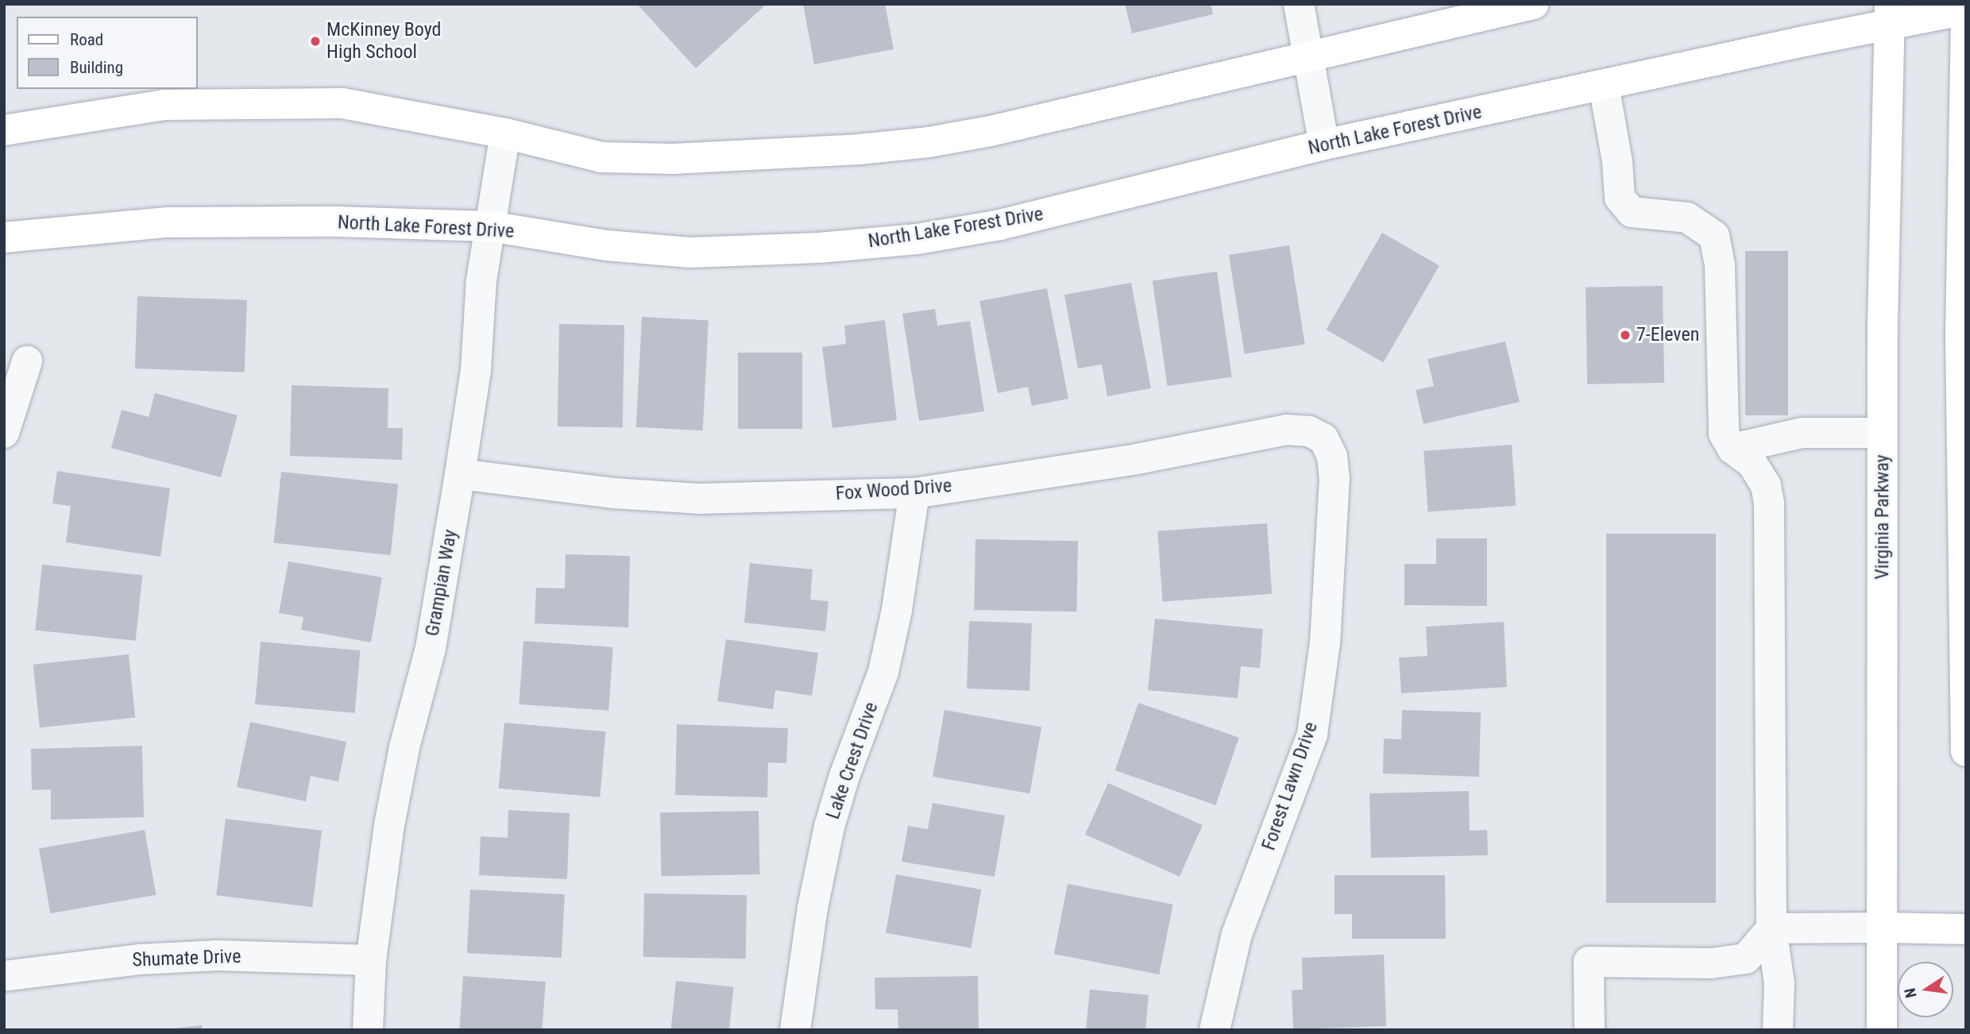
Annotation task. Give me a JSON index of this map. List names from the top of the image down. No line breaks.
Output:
{"streets":{"main road":["North Lake Forest Drive","Virginia Parkway"],"street":["Fox Wood Drive","Grampian Way","Lake Crest Drive","Forest Lawn Drive","Shumate Drive"]},"crossings":[["North Lake Forest Drive","Virginia Parkway"],["North Lake Forest Drive","Grampian Way"],["Fox Wood Drive","Grampian Way"],["Fox Wood Drive","Lake Crest Drive"],["Fox Wood Drive","Forest Lawn Drive"],["Grampian Way","Shumate Drive"]],"places":["McKinney Boyd High School","7-Eleven"],"legend":["Road","Building"],"north":"left"}
